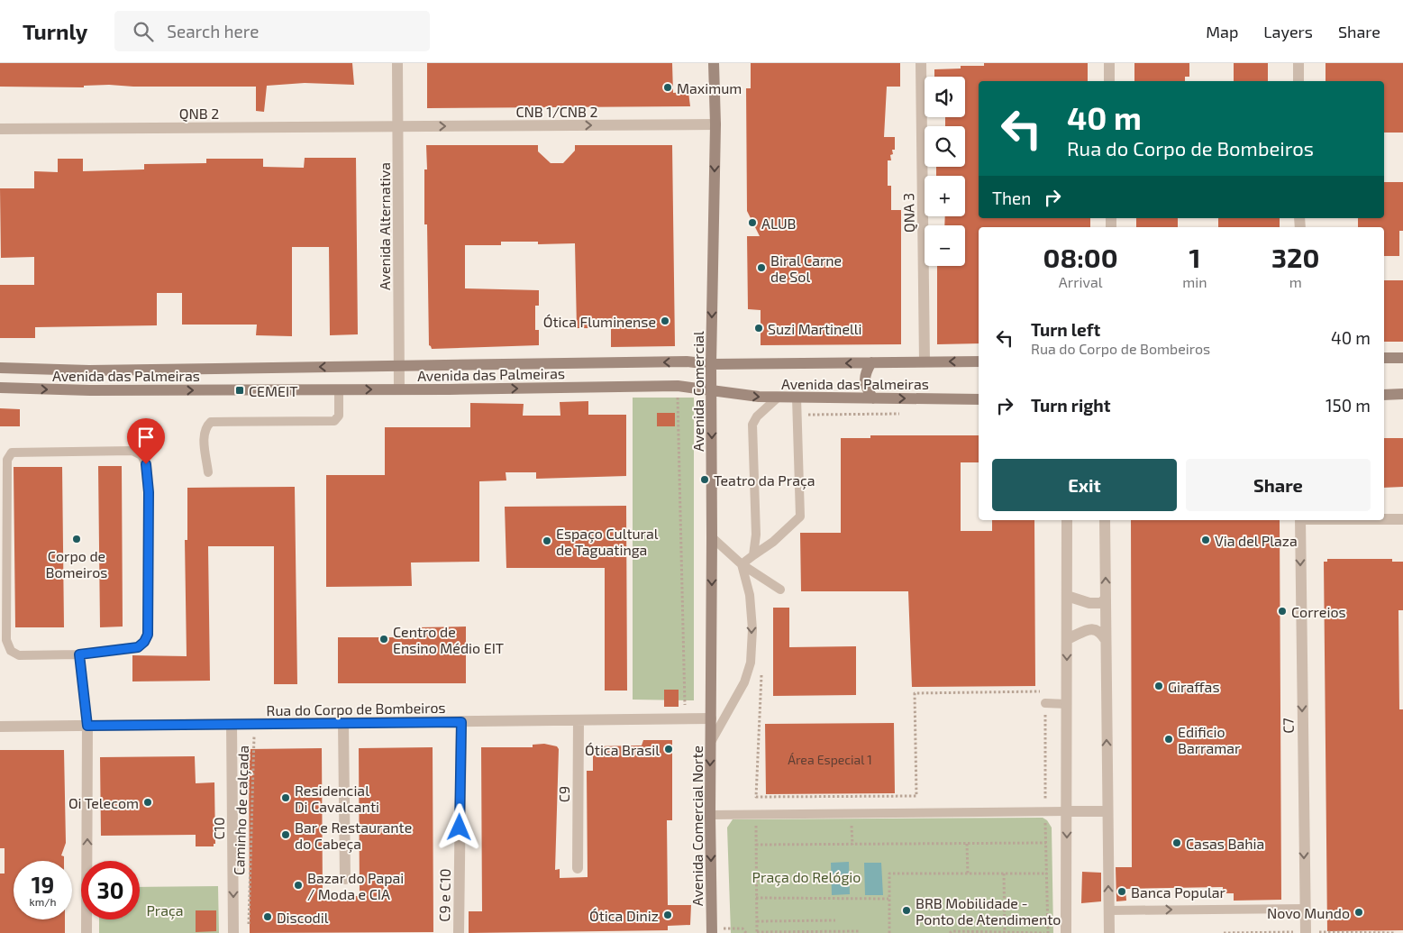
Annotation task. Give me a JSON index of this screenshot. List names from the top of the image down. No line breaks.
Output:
{"streets":{"main road":["Avenida das Palmeiras","Avenida Comercial","Avenida Comercial Norte"],"street":["CNB 1/CNB 2","QNB 2","QNA 3","Avenida Alternativa","Rua do Corpo de Bombeiros","C7","C9","C10","C9 e C10"],"path":["Caminho de calçada"]},"crossings":[["CNB 1/CNB 2","QNB 2"],["CNB 1/CNB 2","Avenida Alternativa"],["CNB 1/CNB 2","Avenida Comercial"],["QNB 2","Avenida Alternativa"],["QNA 3","Avenida das Palmeiras"],["Avenida Alternativa","Avenida das Palmeiras"],["Avenida das Palmeiras","Avenida Comercial"],["Avenida Comercial","Rua do Corpo de Bombeiros"],["Avenida Comercial","Avenida Comercial Norte"],["Rua do Corpo de Bombeiros","C9"],["Rua do Corpo de Bombeiros","Avenida Comercial Norte"],["Rua do Corpo de Bombeiros","C10"],["Rua do Corpo de Bombeiros","C9 e C10"]],"one_way":["CNB 1/CNB 2","Avenida Comercial","C7","Avenida Comercial Norte","C10"],"parks":["Praça do Relógio","Praça"],"places":{"other":["Maximum","ALUB","Biral Carne de Sol","Ótica Fluminense","Suzi Martinelli","Teatro da Praça","Corpo de Bomeiros","Via del Plaza","Espaço Cultural de Taguatinga","Correios","Centro de Ensino Médio EIT","Giraffas","Edificio Barramar","Ótica Brasil","Residencial Di Cavalcanti","Oi Telecom","Bar e Restaurante do Cabeça","Casas Bahia","Bazar do Papai / Moda e CIA","Banca Popular","BRB Mobilidade - Ponto de Atendimento","Novo Mundo","Ótica Diniz","Discodil"],"transit":["CEMEIT"]},"house_numbers":["Área Especial 1"],"page":{"header":"Turnly","search":"Search here","nav":["Map","Layers","Share"],"map_buttons":["+","−"],"turn":["40 m","Rua do Corpo de Bombeiros"],"then":"Then","eta":["08:00","Arrival","1","min","320","m"],"list":[{"name":"Turn left","note":"Rua do Corpo de Bombeiros","value":"40 m"},{"name":"Turn right","value":"150 m"}],"buttons":["Exit","Share"],"speed":"19 km/h","limit":"30"}}
